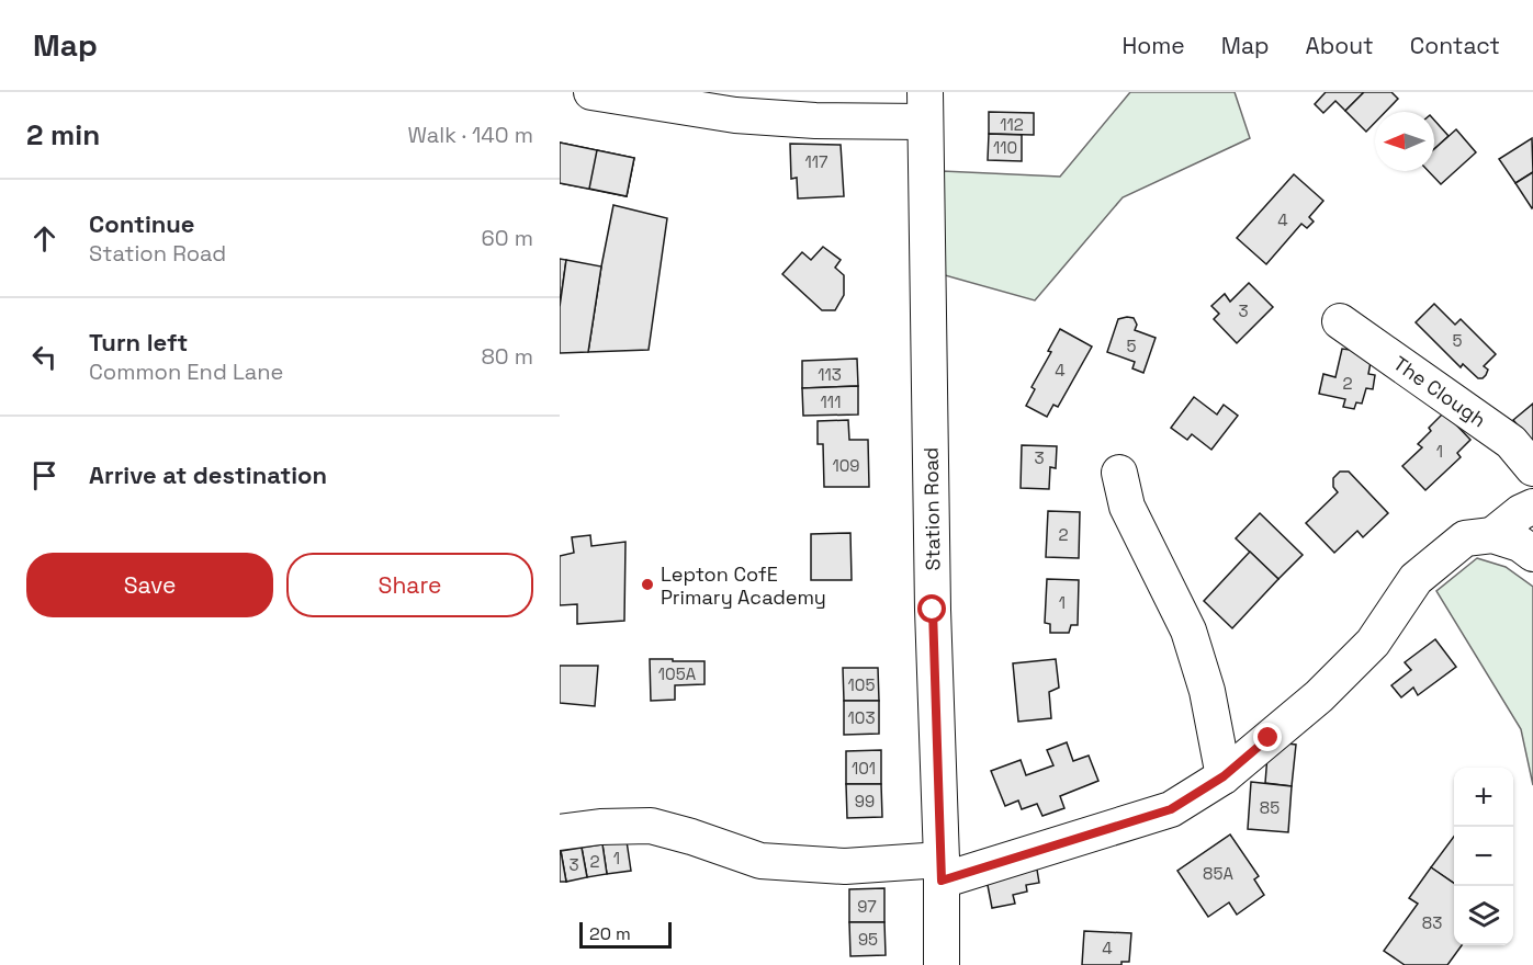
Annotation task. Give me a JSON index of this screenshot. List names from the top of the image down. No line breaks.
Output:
{"streets":{"street":["The Clough","Station Road"]},"places":["Lepton CofE Primary Academy"],"house_numbers":["112","110","117","4","3","5","5","4","113","2","111","1","3","109","2","1","105A","105","103","101","99","85","1","2","3","85A","97","83","95","4"],"scale_bar":"20 m","north":"left","page":{"header":"Map","nav":["Home","Map","About","Contact"],"heading":["2 min","Walk · 140 m"],"list":[["Continue","Station Road","60 m"],["Turn left","Common End Lane","80 m"],"Arrive at destination"],"buttons":["Save","Share"],"map_buttons":["+","−"],"scale":"20 m"}}
